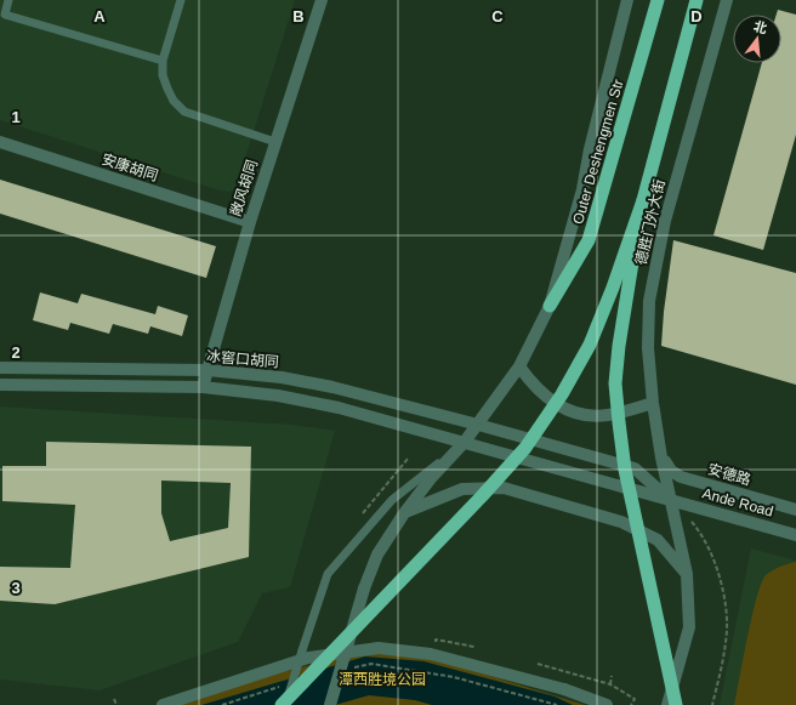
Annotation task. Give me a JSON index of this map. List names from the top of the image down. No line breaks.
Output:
{"streets":{"highway":["Outer Deshengmen Str"],"street":["安康胡同","敞风胡同","德胜门外大街","冰窖口胡同","安德路","Ande Road"]},"crossings":[["Outer Deshengmen Str","冰窖口胡同"],["Outer Deshengmen Str","Ande Road"],["安康胡同","敞风胡同"],["敞风胡同","冰窖口胡同"],["德胜门外大街","冰窖口胡同"],["德胜门外大街","安德路"],["德胜门外大街","Ande Road"],["冰窖口胡同","Ande Road"]],"parks":["潭西胜境公园"],"north":"top","grid":{"columns":["A","B","C","D"],"rows":["1","2","3"]}}
